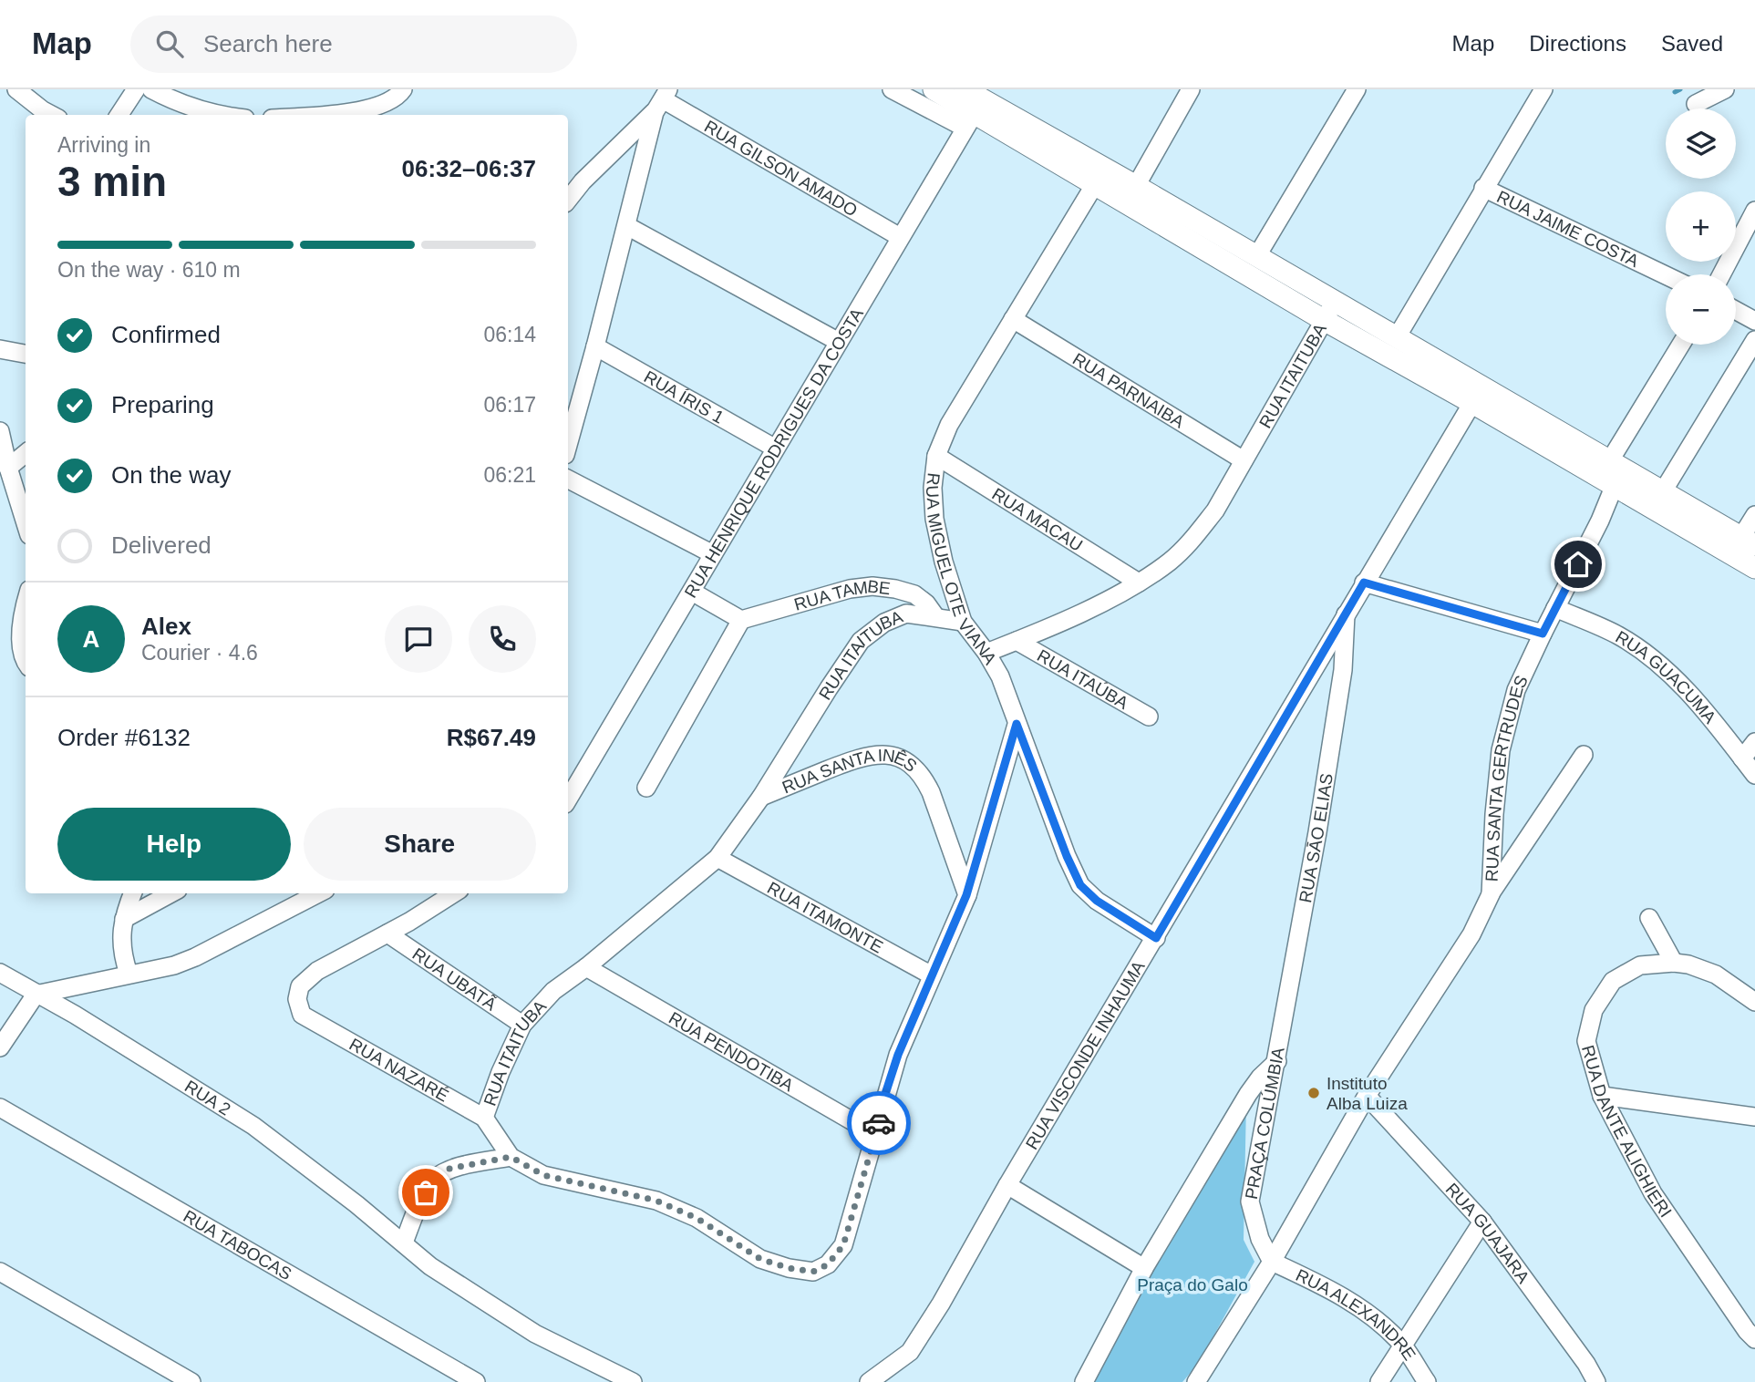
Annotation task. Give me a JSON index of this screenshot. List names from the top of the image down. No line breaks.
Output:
{"streets":{"street":["RUA GILSON AMADO","RUA JAIME COSTA","RUA ITAITUBA","RUA PARNAIBA","RUA ÍRIS 1","RUA HENRIQUE RODRIGUES DA COSTA","RUA MACAU","RUA MIGUEL OTE VIANA","RUA TAMBE","RUA ITAÚBA","RUA GUACUMA","RUA SANTA GERTRUDES","RUA SANTA INÊS","RUA SĀO ELIAS","RUA ITAMONTE","RUA UBATÃ","RUA PENDOTIBA","RUA VISCONDE INHAUMA","RUA NAZARÉ","RUA 2","RUA DANTE ALIGHIERI","PRAÇA COLÚMBIA","RUA GUAJARA","RUA TABOCAS","RUA ALEXANDRE"]},"crossings":[["RUA GILSON AMADO","RUA HENRIQUE RODRIGUES DA COSTA"],["RUA ITAITUBA","RUA PARNAIBA"],["RUA ITAITUBA","RUA MACAU"],["RUA ITAITUBA","RUA MIGUEL OTE VIANA"],["RUA ITAITUBA","RUA TAMBE"],["RUA ITAITUBA","RUA ITAÚBA"],["RUA ITAITUBA","RUA SANTA INÊS"],["RUA ITAITUBA","RUA ITAMONTE"],["RUA ITAITUBA","RUA UBATÃ"],["RUA ITAITUBA","RUA PENDOTIBA"],["RUA ITAITUBA","RUA NAZARÉ"],["RUA PARNAIBA","RUA MIGUEL OTE VIANA"],["RUA ÍRIS 1","RUA HENRIQUE RODRIGUES DA COSTA"],["RUA MACAU","RUA MIGUEL OTE VIANA"],["RUA MIGUEL OTE VIANA","RUA VISCONDE INHAUMA"],["RUA GUACUMA","RUA SANTA GERTRUDES"],["RUA SANTA GERTRUDES","PRAÇA COLÚMBIA"],["RUA SANTA GERTRUDES","RUA GUAJARA"],["RUA SANTA GERTRUDES","RUA ALEXANDRE"],["RUA SĀO ELIAS","RUA VISCONDE INHAUMA"],["RUA SĀO ELIAS","PRAÇA COLÚMBIA"],["RUA UBATÃ","RUA NAZARÉ"],["PRAÇA COLÚMBIA","RUA ALEXANDRE"]],"parks":["Praça do Galo"],"places":["Instituto Alba Luiza"],"page":{"header":"Map","search":"Search here","nav":["Map","Directions","Saved"],"map_buttons":["+","−"],"heading":["3 min","Arriving in","06:32–06:37"],"panel":["Alex","Courier · 4.6","Order #6132","R$67.49"],"bar":"On the way · 610 m","list":[["Confirmed","06:14"],["Preparing","06:17"],["On the way","06:21"],"Delivered"],"round":"A","buttons":["Help","Share"]}}
